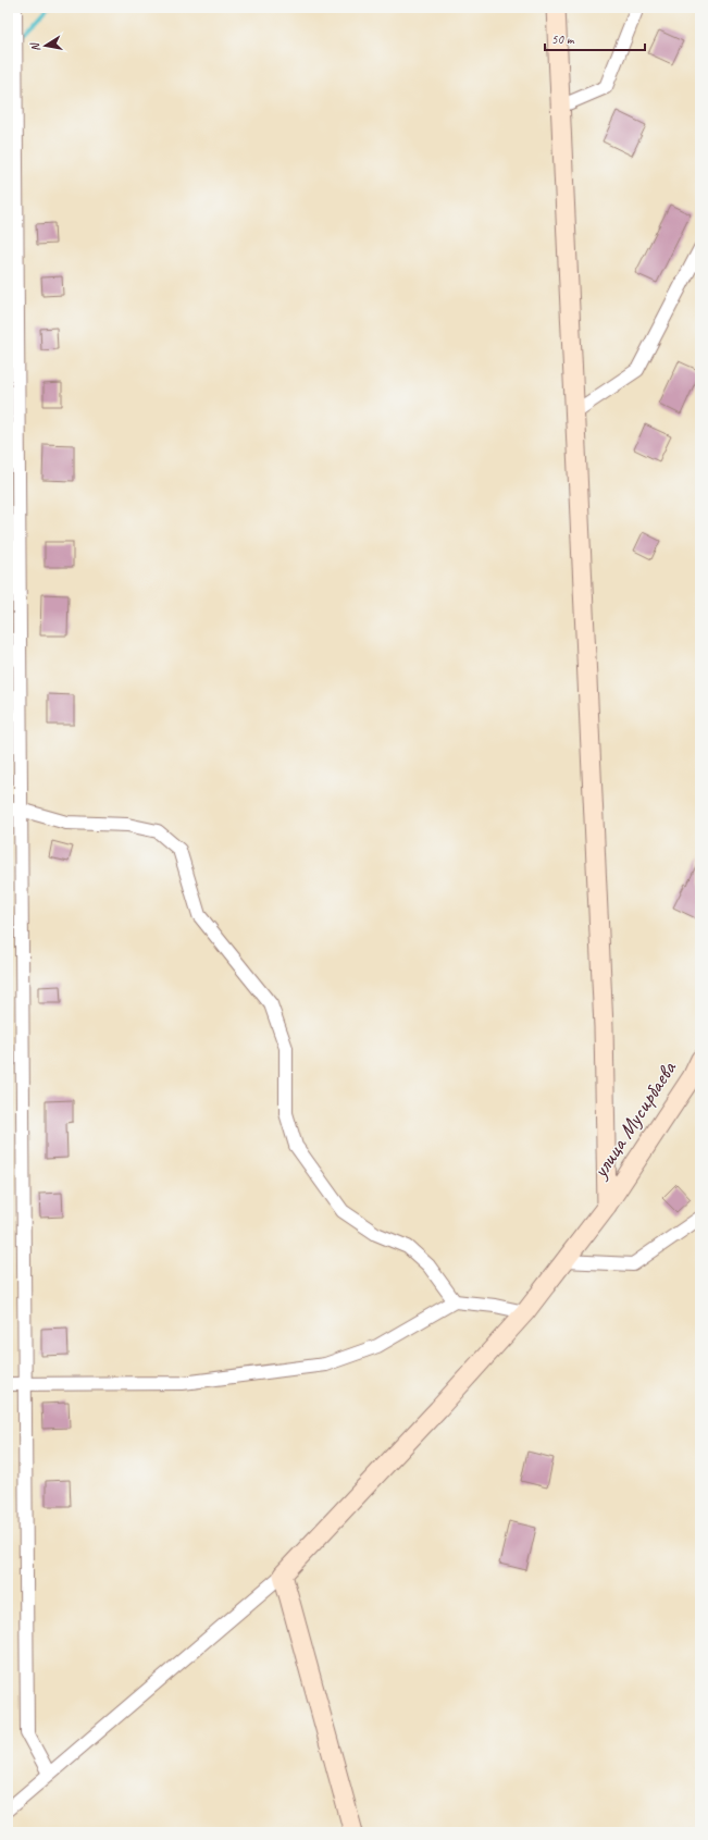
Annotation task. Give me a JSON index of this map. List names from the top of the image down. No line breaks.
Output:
{"streets":{"main road":["улица Мусирбаева"]},"scale_bar":"50 m","north":"left"}
